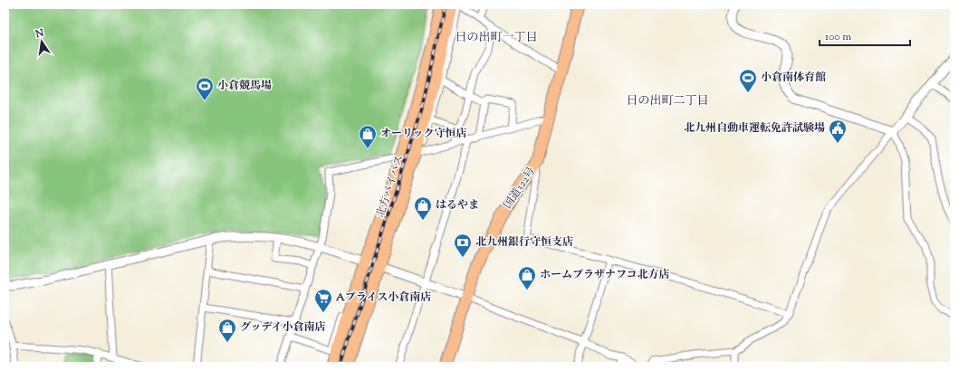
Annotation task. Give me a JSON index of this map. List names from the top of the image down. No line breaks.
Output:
{"streets":{"highway":["北方バイパス","国道322号"]},"districts":["日の出町一丁目","日の出町二丁目"],"places":{"sports":["小倉南体育館","小倉競馬場"],"public building":["北九州自動車運転免許試験場"],"shop":["オーリック守恒店","はるやま","ホームプラザナフコ北方店","グッデイ小倉南店"],"bank":["北九州銀行守恒支店"],"supermarket":["Aプライス小倉南店"]},"scale_bar":"100 m","north":"top"}
